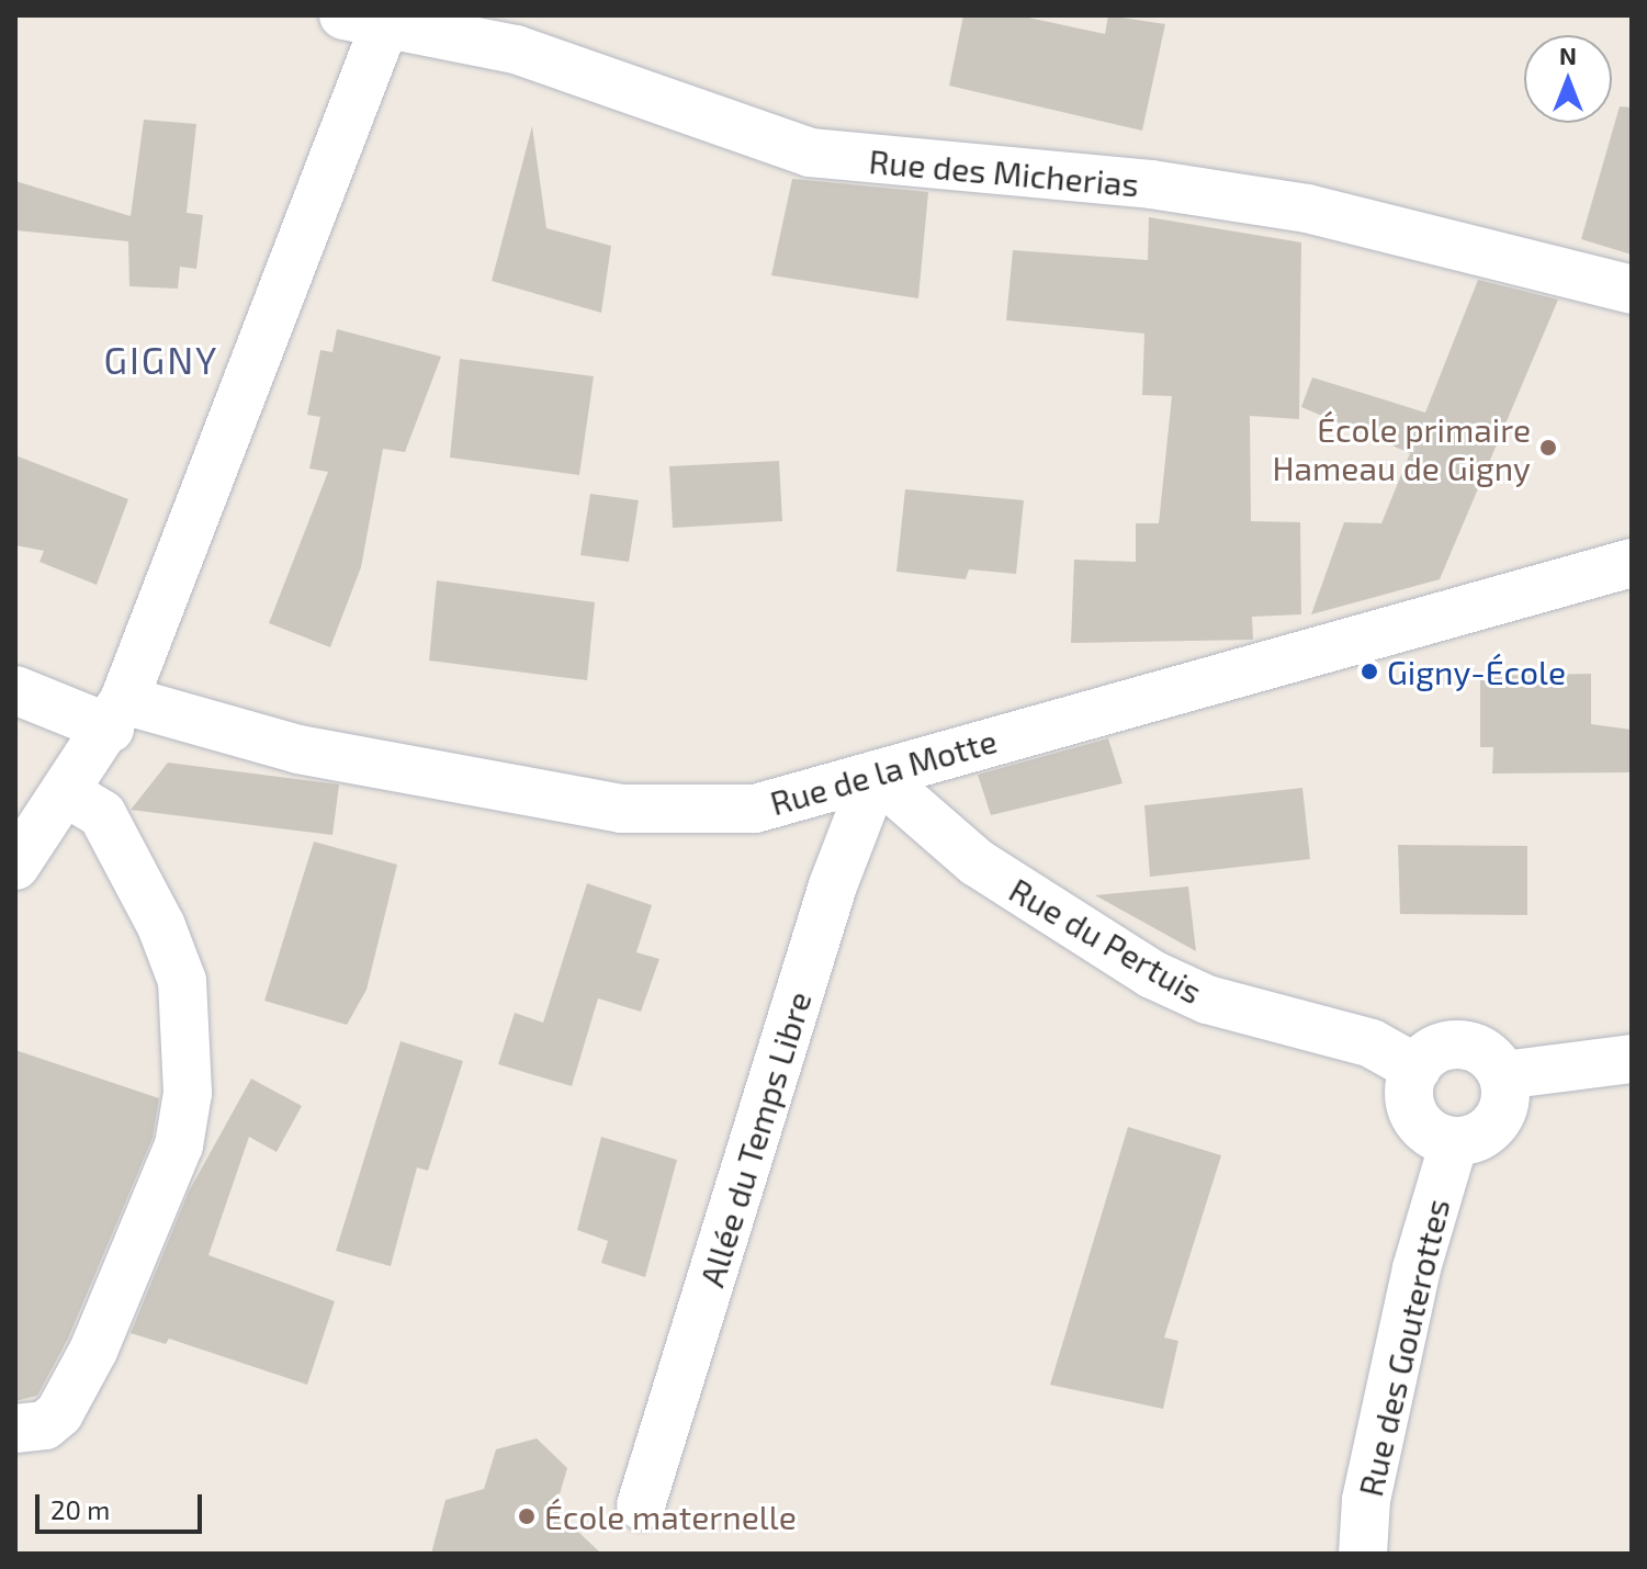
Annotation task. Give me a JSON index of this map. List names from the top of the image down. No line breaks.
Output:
{"streets":{"street":["Rue des Micherias","Rue de la Motte","Rue du Pertuis","Allée du Temps Libre","Rue des Gouterottes"]},"crossings":[["Rue de la Motte","Rue du Pertuis"],["Rue de la Motte","Allée du Temps Libre"],["Rue du Pertuis","Allée du Temps Libre"],["Rue du Pertuis","Rue des Gouterottes"]],"districts":["GIGNY"],"places":["École primaire Hameau de Gigny","Gigny-École","École maternelle"],"scale_bar":"20 m","north":"top"}
